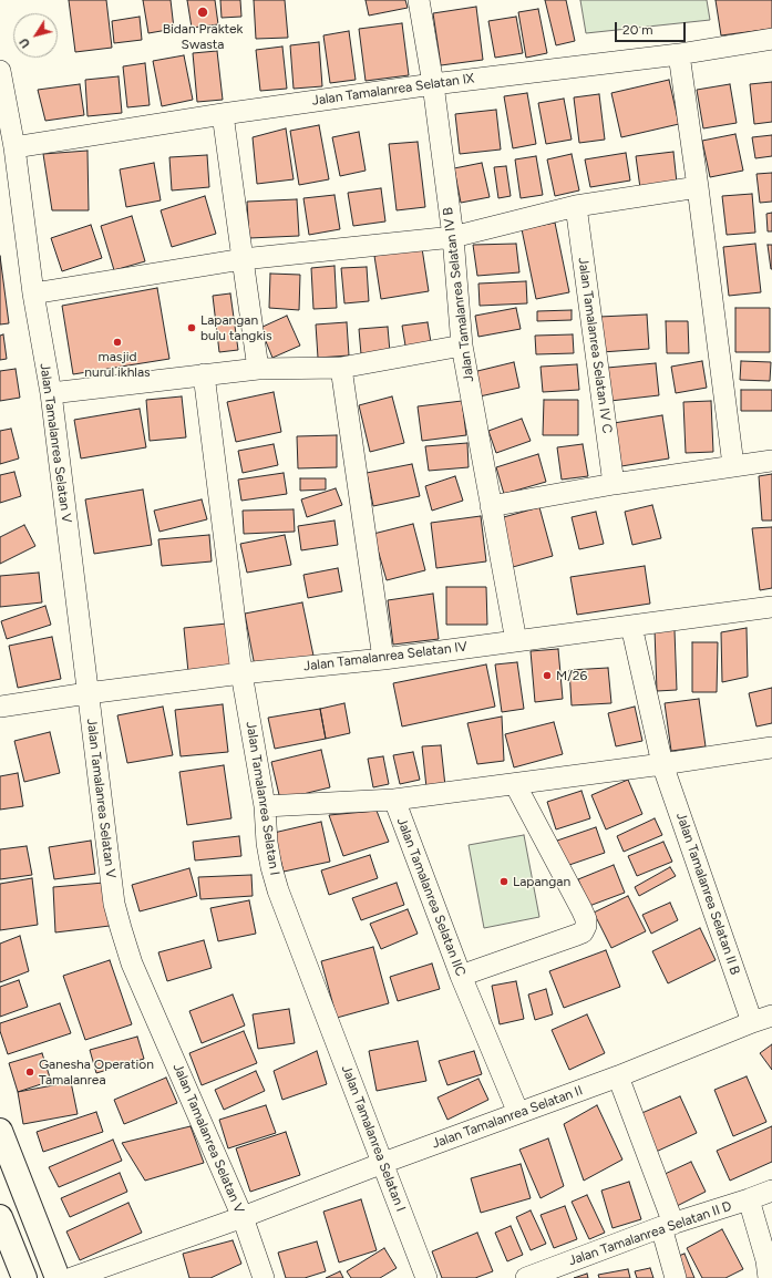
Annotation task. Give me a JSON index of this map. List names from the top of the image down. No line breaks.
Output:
{"streets":{"street":["Jalan Tamalanrea Selatan IX","Jalan Tamalanrea Selatan IV B","Jalan Tamalanrea Selatan IV C","Jalan Tamalanrea Selatan V","Jalan Tamalanrea Selatan IV","Jalan Tamalanrea Selatan I","Jalan Tamalanrea Selatan II B","Jalan Tamalanrea Selatan IIC","Jalan Tamalanrea Selatan II","Jalan Tamalanrea Selatan II D"]},"crossings":[["Jalan Tamalanrea Selatan IX","Jalan Tamalanrea Selatan IV B"],["Jalan Tamalanrea Selatan IX","Jalan Tamalanrea Selatan V"],["Jalan Tamalanrea Selatan IV B","Jalan Tamalanrea Selatan IV"],["Jalan Tamalanrea Selatan V","Jalan Tamalanrea Selatan IV"],["Jalan Tamalanrea Selatan V","Jalan Tamalanrea Selatan II"],["Jalan Tamalanrea Selatan IV","Jalan Tamalanrea Selatan I"],["Jalan Tamalanrea Selatan IV","Jalan Tamalanrea Selatan II B"],["Jalan Tamalanrea Selatan I","Jalan Tamalanrea Selatan II"],["Jalan Tamalanrea Selatan II B","Jalan Tamalanrea Selatan II"],["Jalan Tamalanrea Selatan IIC","Jalan Tamalanrea Selatan II"]],"places":["Bidan Praktek Swasta","Lapangan bulu tangkis","masjid nurul ikhlas","M/26","Lapangan","Ganesha Operation Tamalanrea"],"scale_bar":"20 m","north":"bottom left"}
